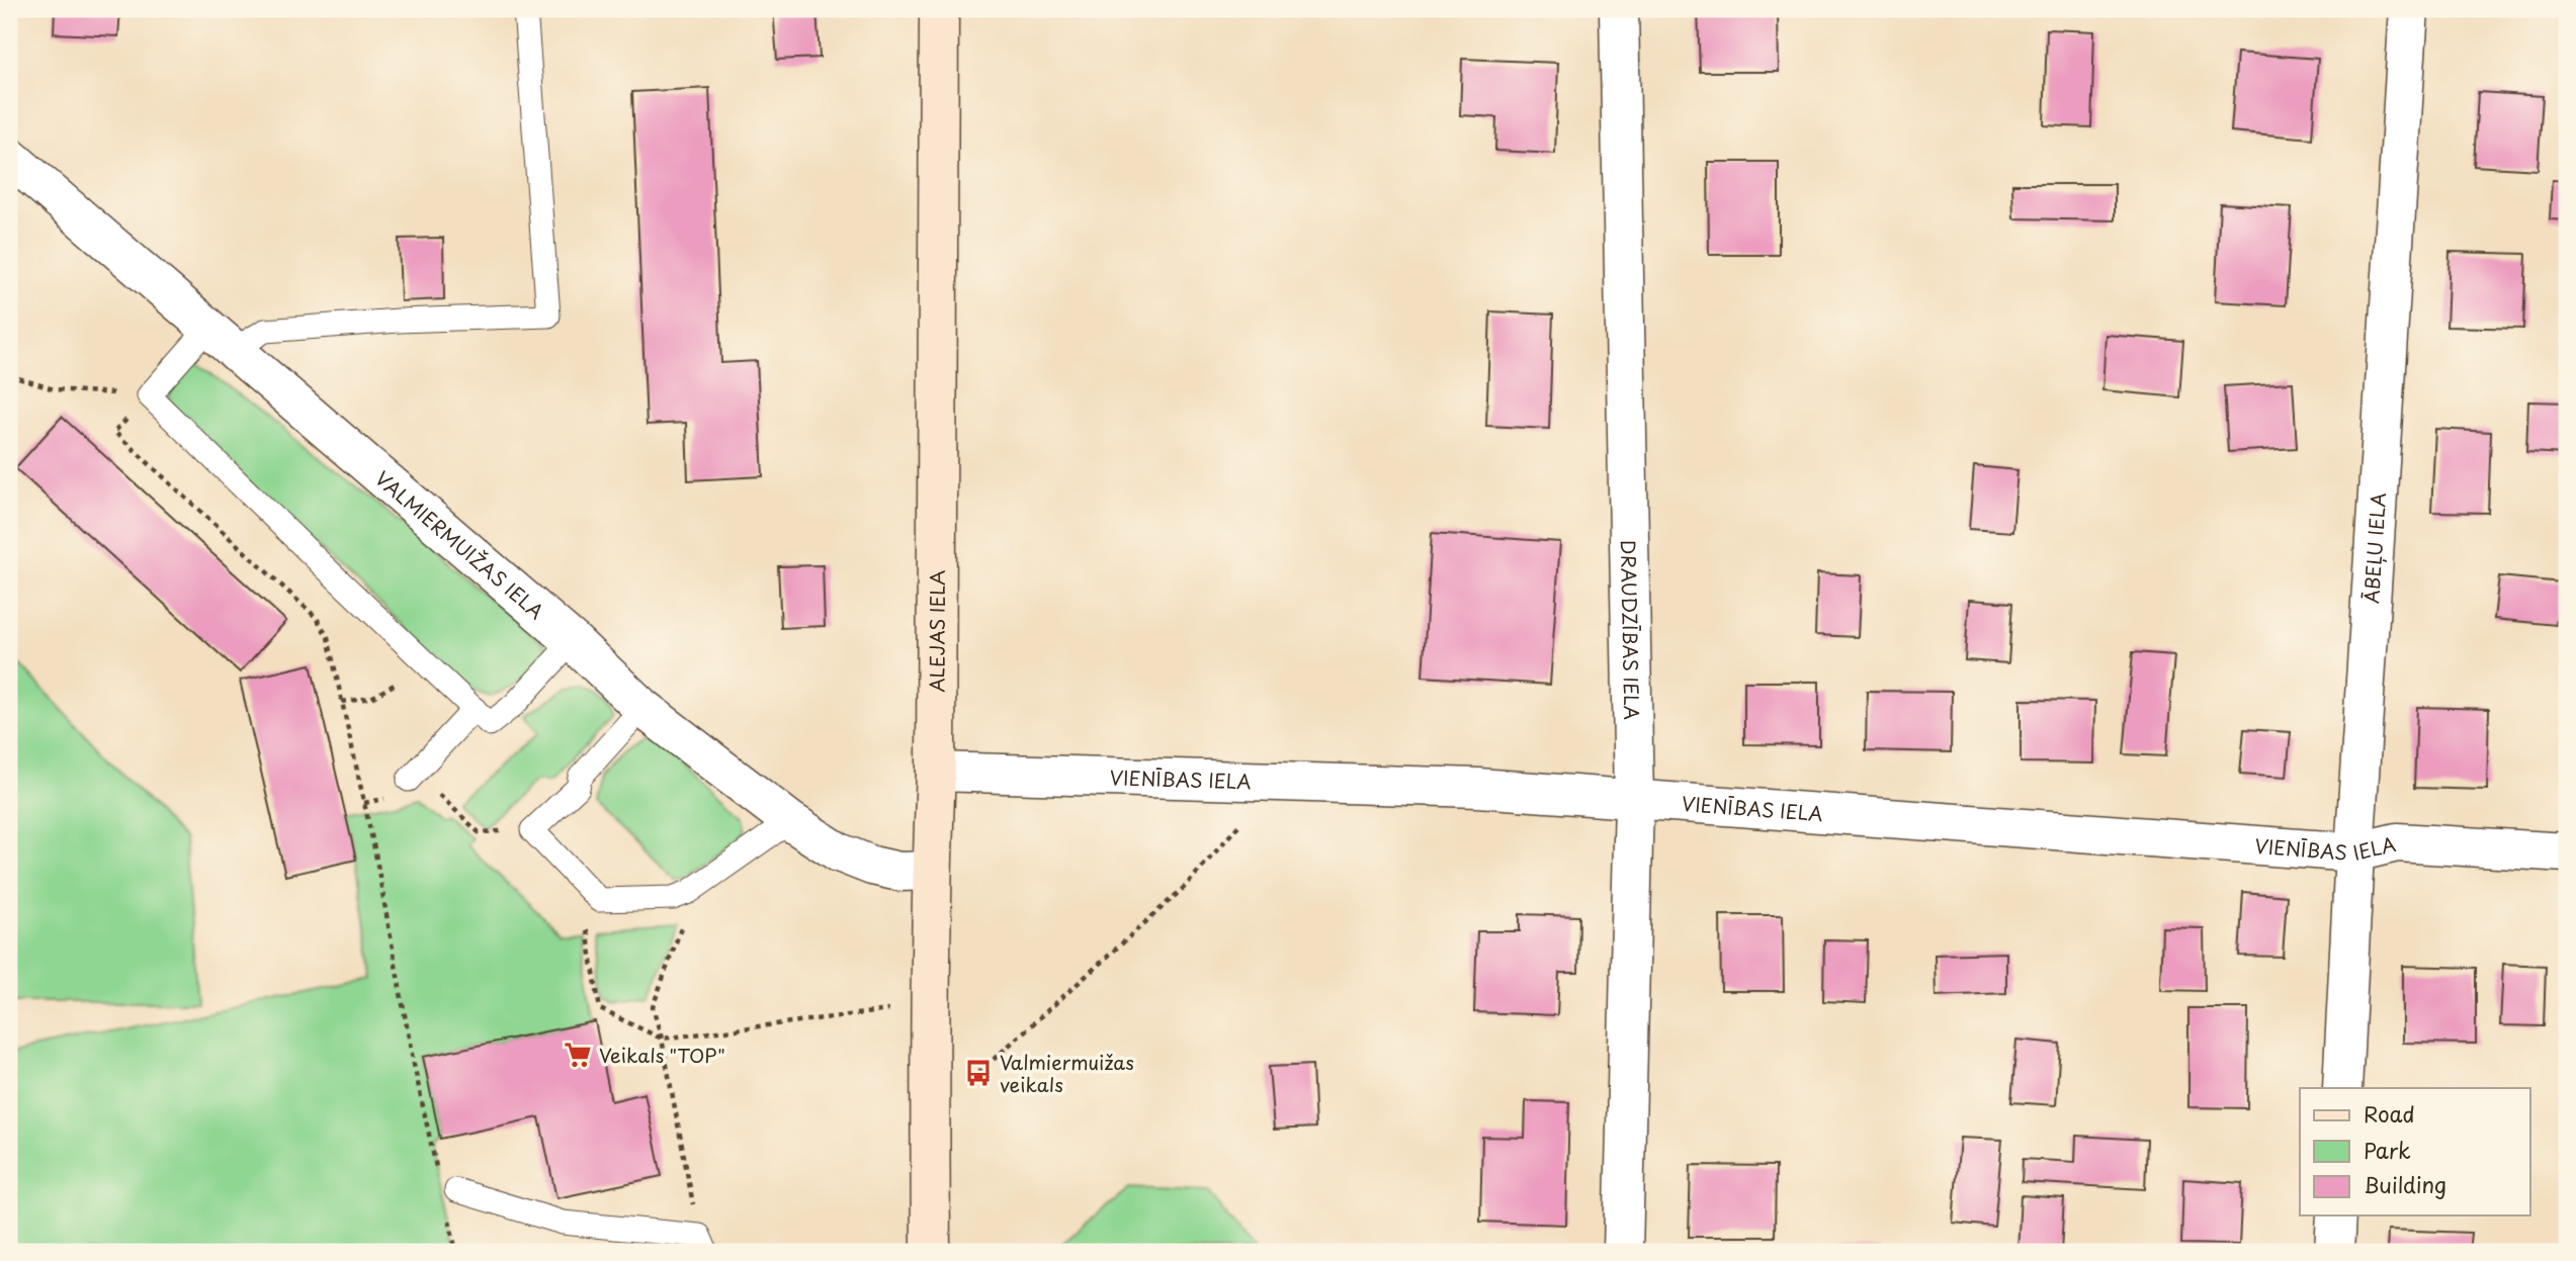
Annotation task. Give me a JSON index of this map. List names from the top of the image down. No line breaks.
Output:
{"streets":{"main road":["ALEJAS IELA"],"street":["VALMIERMUIŽAS IELA","ĀBEĻU IELA","DRAUDZĪBAS IELA","VIENĪBAS IELA"]},"crossings":[["VALMIERMUIŽAS IELA","ALEJAS IELA"],["ĀBEĻU IELA","VIENĪBAS IELA"],["ALEJAS IELA","VIENĪBAS IELA"],["DRAUDZĪBAS IELA","VIENĪBAS IELA"]],"places":{"supermarket":["Veikals \"TOP\""],"bus stop":["Valmiermuižas veikals"]},"legend":["Road","Park","Building"]}
